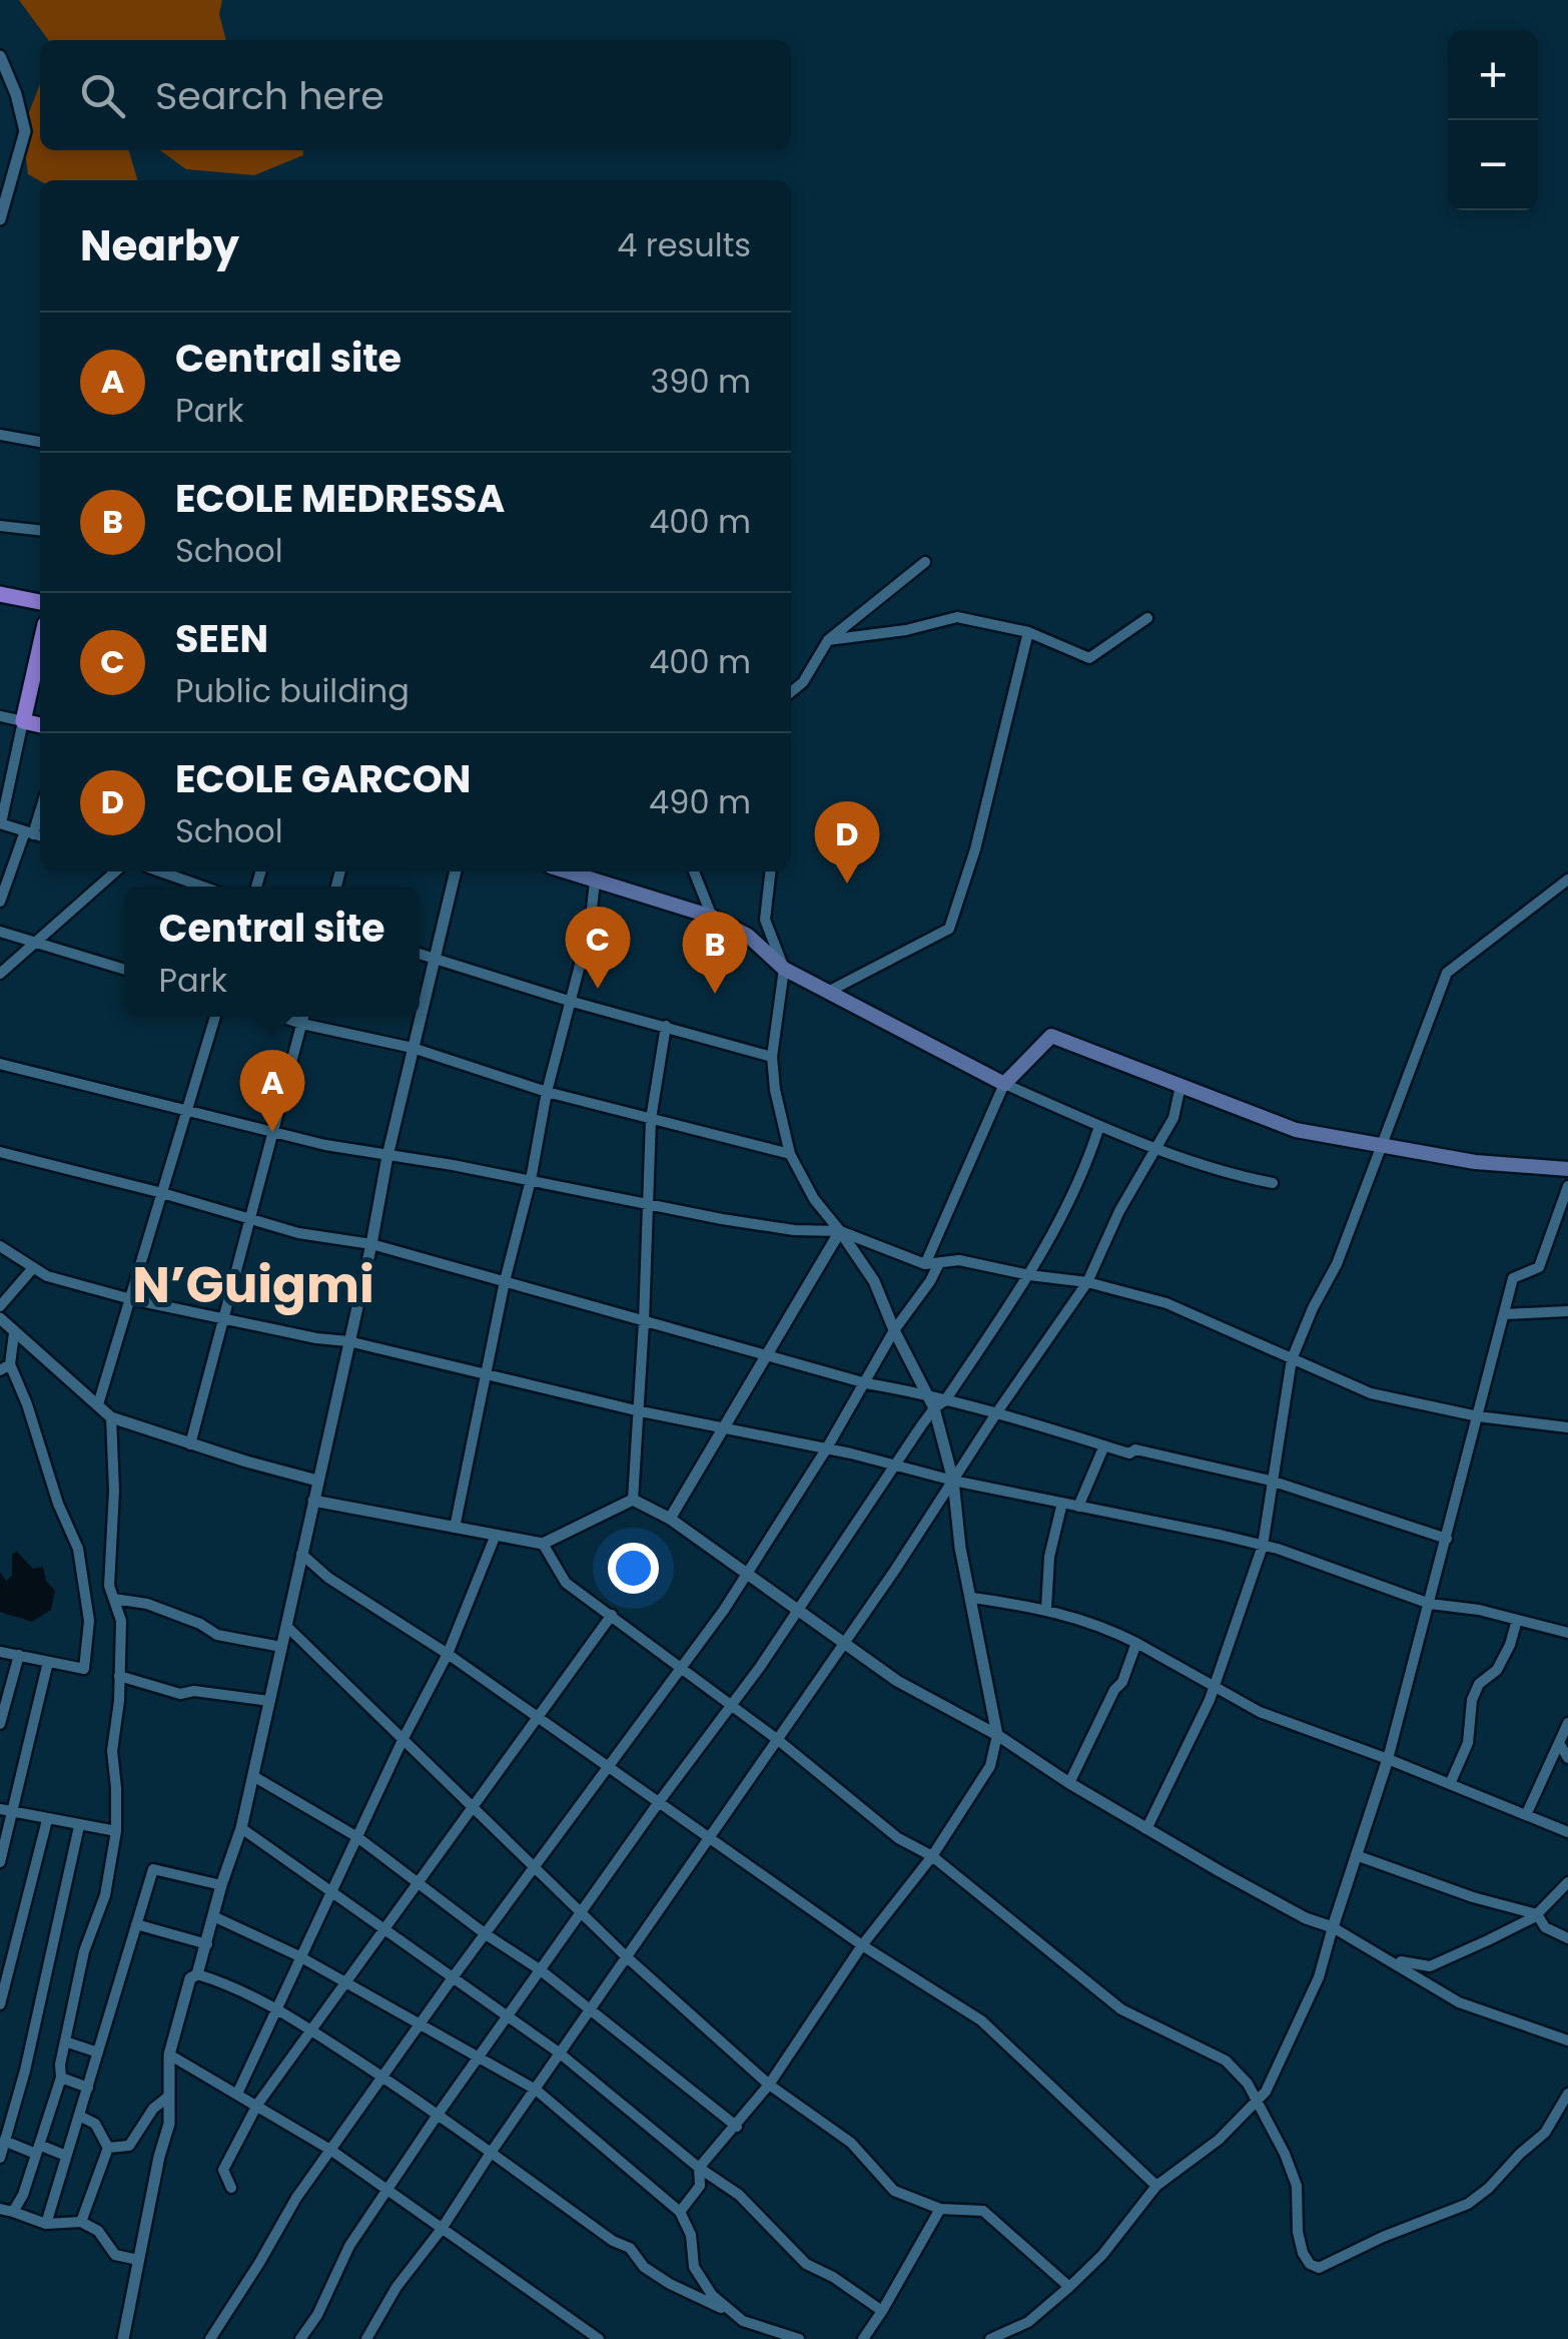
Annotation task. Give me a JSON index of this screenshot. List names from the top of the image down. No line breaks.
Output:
{"districts":["N’Guigmi"],"page":{"map_buttons":["+","−"],"search":"Search here","heading":["Nearby","4 results"],"list":[{"mark":"A","name":"Central site","note":"Park","value":"390 m"},{"mark":"B","name":"ECOLE MEDRESSA","note":"School","value":"400 m"},{"mark":"C","name":"SEEN","note":"Public building","value":"400 m"},{"mark":"D","name":"ECOLE GARCON","note":"School","value":"490 m"}],"pins":["D","C","B","A"],"popup":["Central site","Park"]}}
